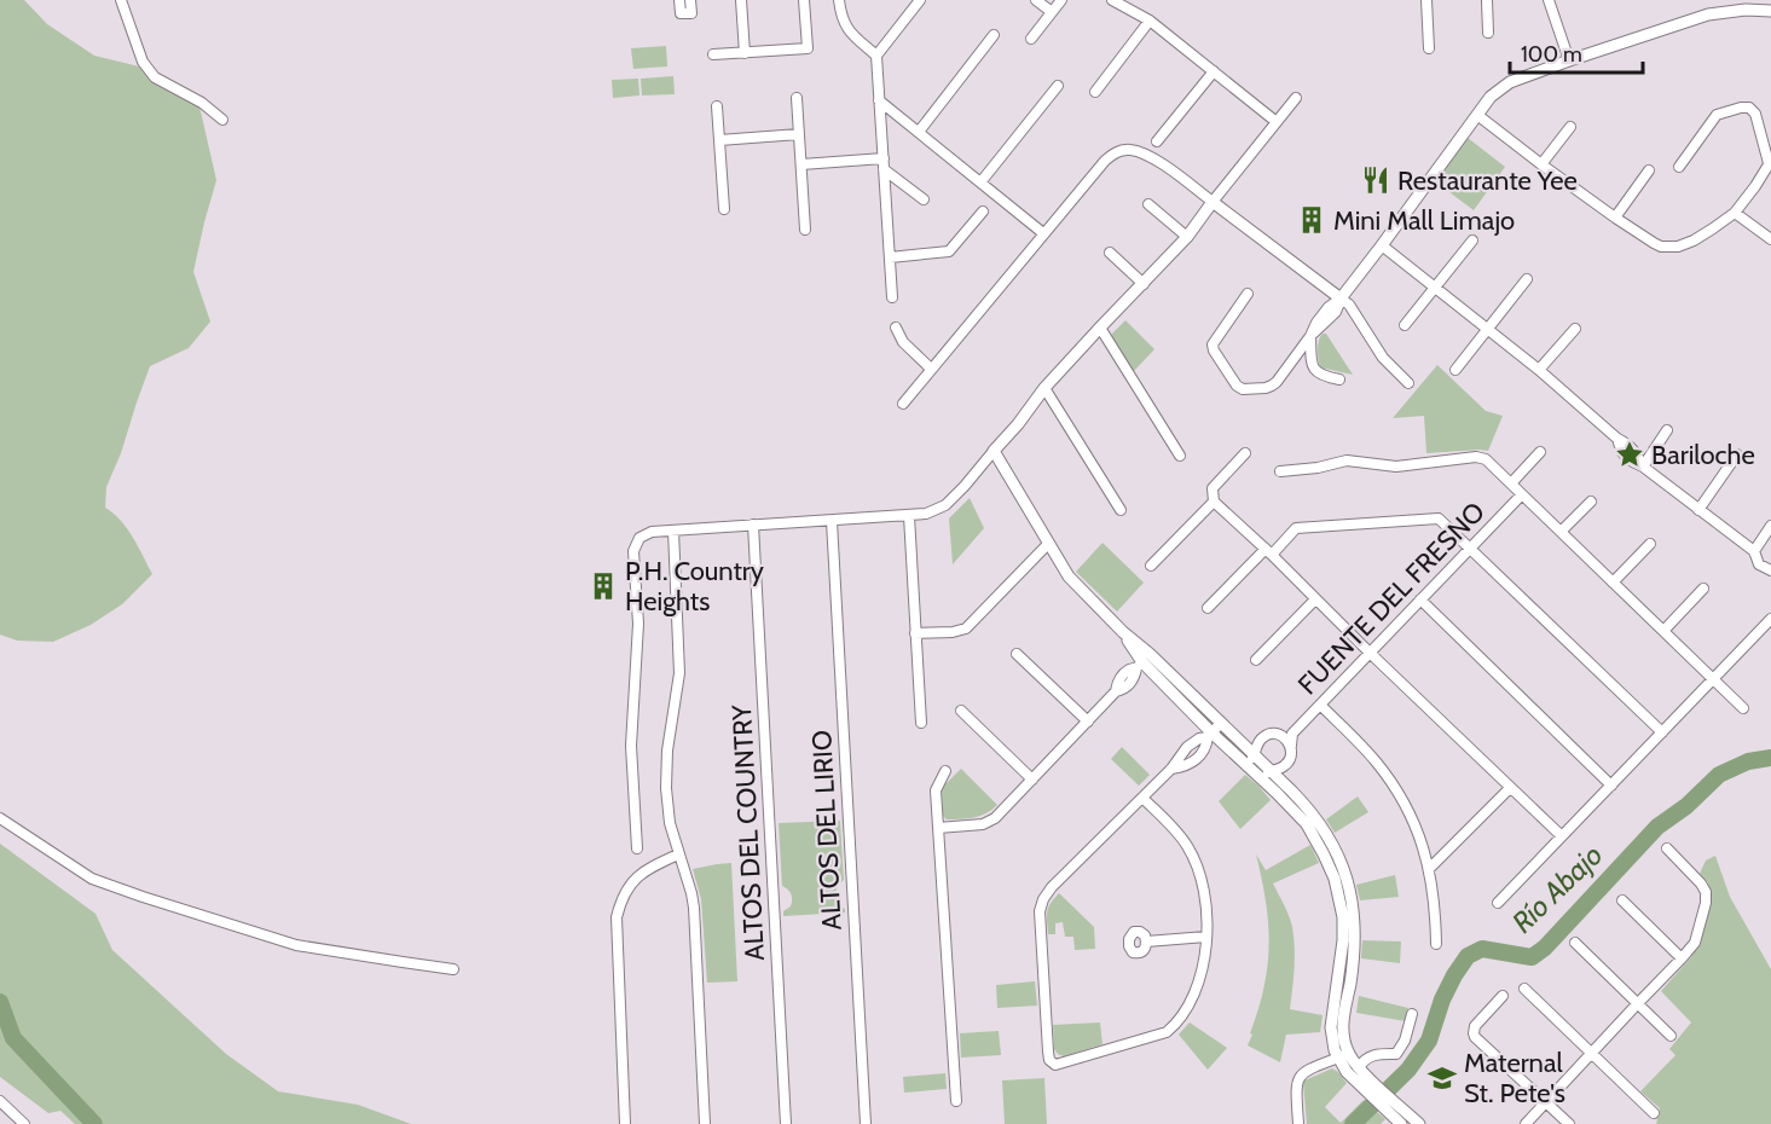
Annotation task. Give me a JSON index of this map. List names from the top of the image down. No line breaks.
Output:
{"streets":{"street":["FUENTE DEL FRESNO","ALTOS DEL LIRIO","ALTOS DEL COUNTRY"]},"water":["Río Abajo"],"places":{"restaurant":["Restaurante Yee"],"building":["Mini Mall Limajo","P.H. Country Heights"],"place":["Bariloche"],"school or university":["Maternal St. Pete's"]},"scale_bar":"100 m"}
